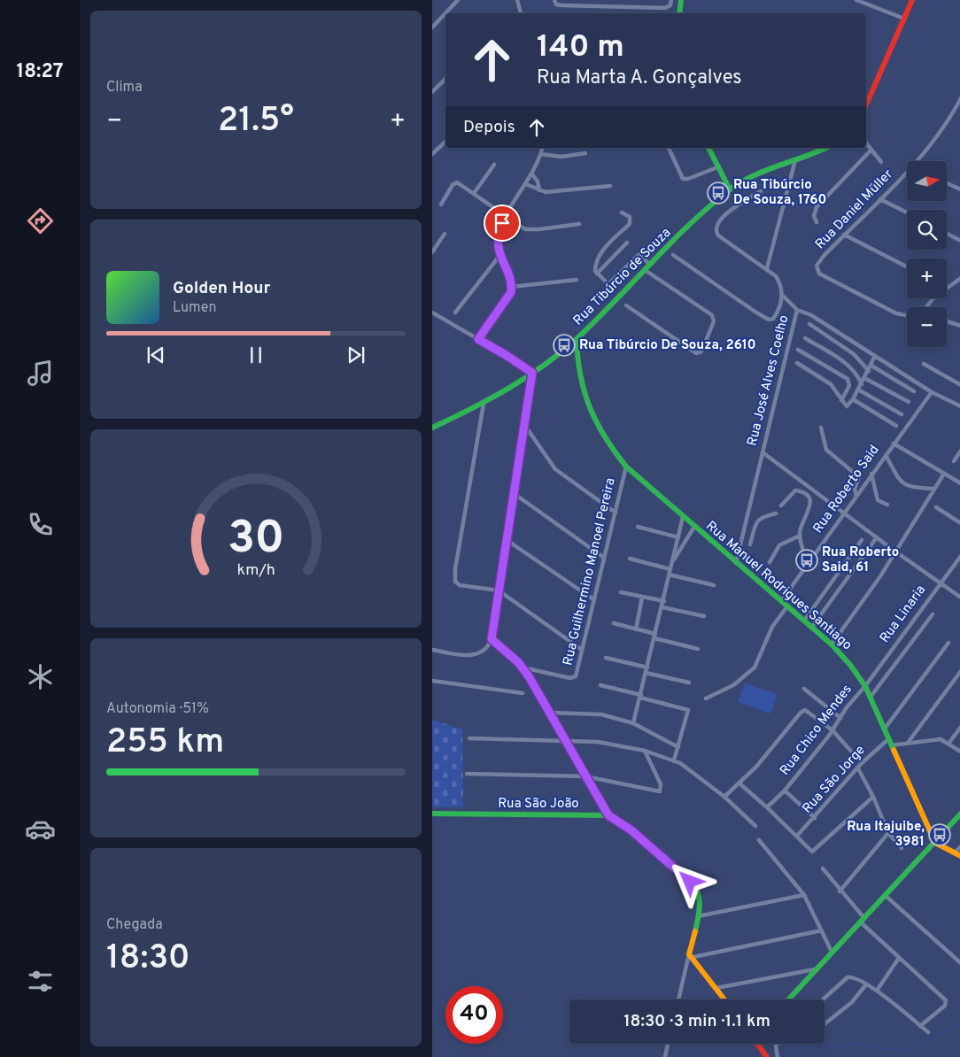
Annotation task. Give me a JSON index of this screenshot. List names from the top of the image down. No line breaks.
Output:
{"streets":{"main road":["Rua Tibúrcio de Souza","Rua Manuel Rodrigues Santiago","Rua São João"],"street":["Rua Daniel Müller","Rua José Alves Coelho","Rua Roberto Said","Rua Guilhermino Manoel Pereira","Rua Linaria","Rua Chico Mendes","Rua São Jorge"]},"crossings":[["Rua Tibúrcio de Souza","Rua Manuel Rodrigues Santiago"],["Rua José Alves Coelho","Rua Roberto Said"],["Rua José Alves Coelho","Rua Manuel Rodrigues Santiago"],["Rua Roberto Said","Rua Manuel Rodrigues Santiago"],["Rua Guilhermino Manoel Pereira","Rua Manuel Rodrigues Santiago"],["Rua Manuel Rodrigues Santiago","Rua Linaria"],["Rua Manuel Rodrigues Santiago","Rua Chico Mendes"],["Rua Manuel Rodrigues Santiago","Rua São Jorge"],["Rua Linaria","Rua Chico Mendes"]],"places":{"bus stop":["Rua Tibúrcio De Souza, 1760","Rua Tibúrcio De Souza, 2610","Rua Roberto Said, 61","Rua Itajuibe, 3981"]},"north":"right","page":{"tabs":"18:27","tile":["Clima",["Autonomia · 51%","255 km"],["Chegada","18:30"]],"turn":["140 m","Rua Marta A. Gonçalves"],"heat":["−","21.5°","+"],"then":"Depois","map_buttons":["+","−"],"song":["Golden Hour","Lumen"],"limit":"40","trip":"18:30 · 3 min · 1.1 km","gauge":["30","km/h"]}}
